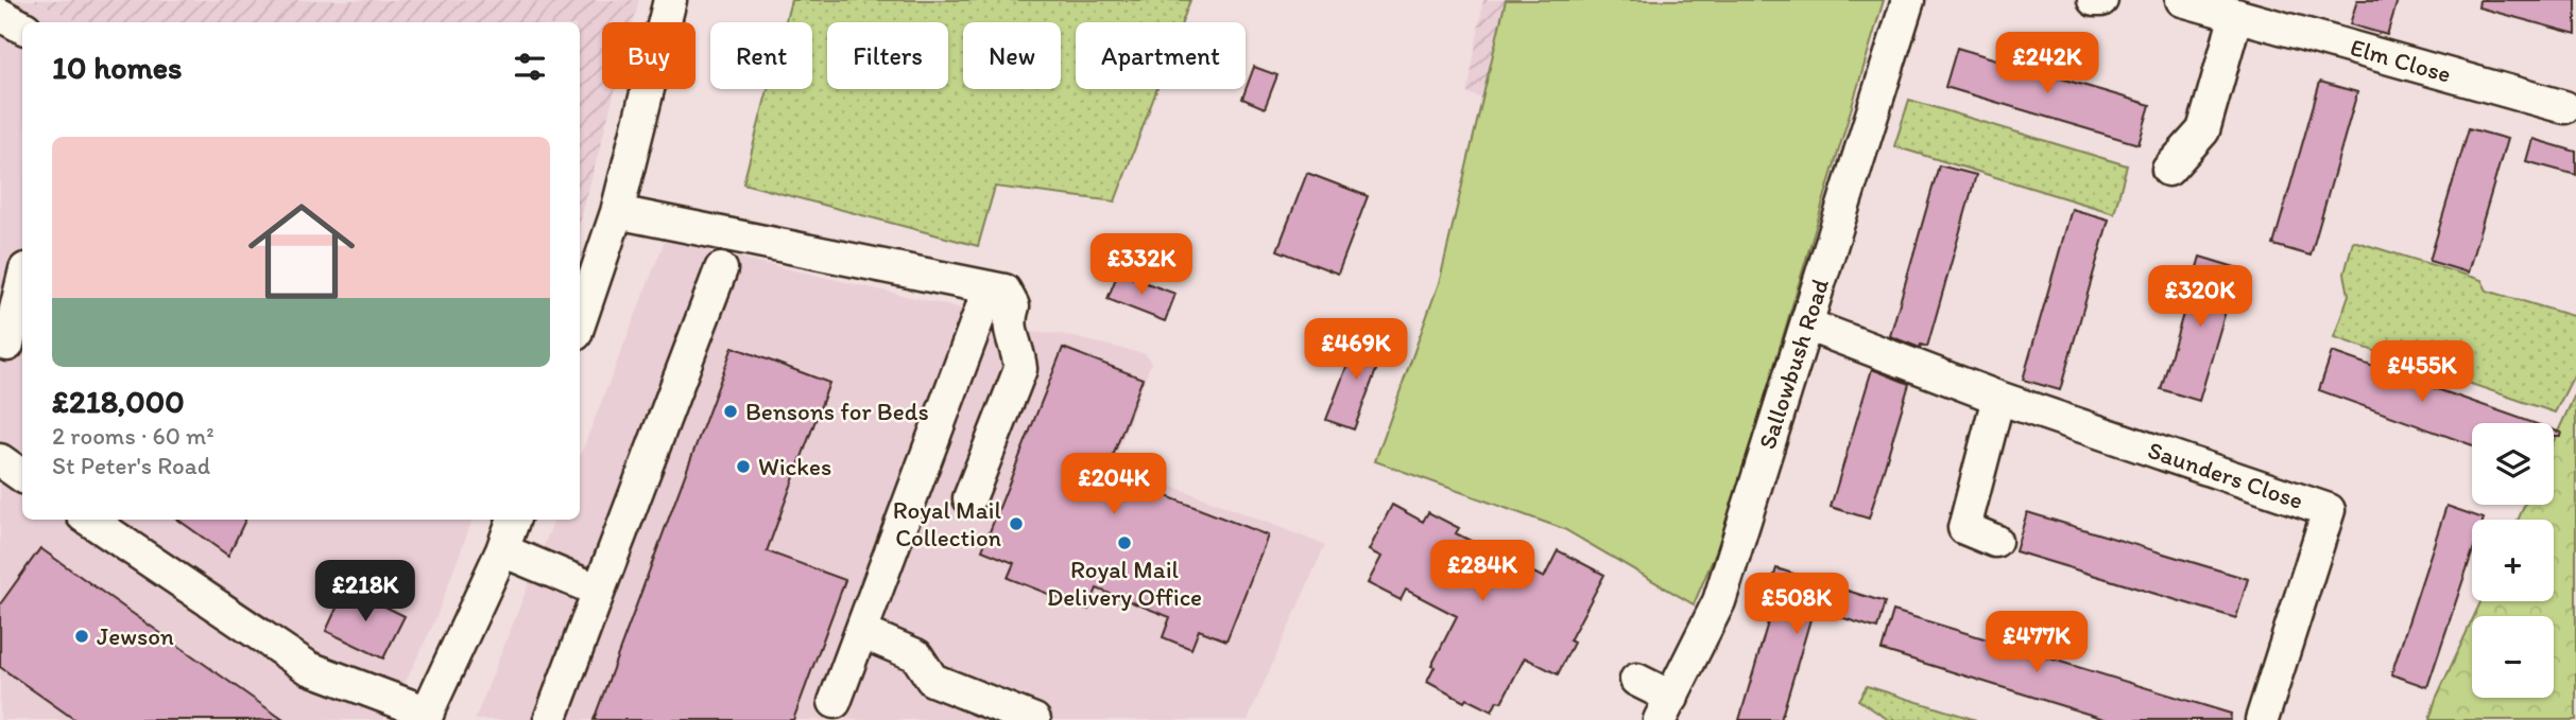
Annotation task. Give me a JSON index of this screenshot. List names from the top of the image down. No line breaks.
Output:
{"streets":{"street":["Elm Close","Sallowbush Road","Saunders Close"]},"crossings":[["Sallowbush Road","Saunders Close"]],"places":["Bensons for Beds","Wickes","Royal Mail Collection","Royal Mail Delivery Office","Jewson"],"page":{"chip":["Buy","Rent","Filters","New","Apartment"],"heading":"10 homes","price":["£242K","£332K","£320K","£469K","£455K","£204K","£284K","£218K","£508K","£477K"],"list":[{"name":"£218,000","note":"2 rooms · 60 m² · St Peter's Road"}],"map_buttons":["+","−"]}}
